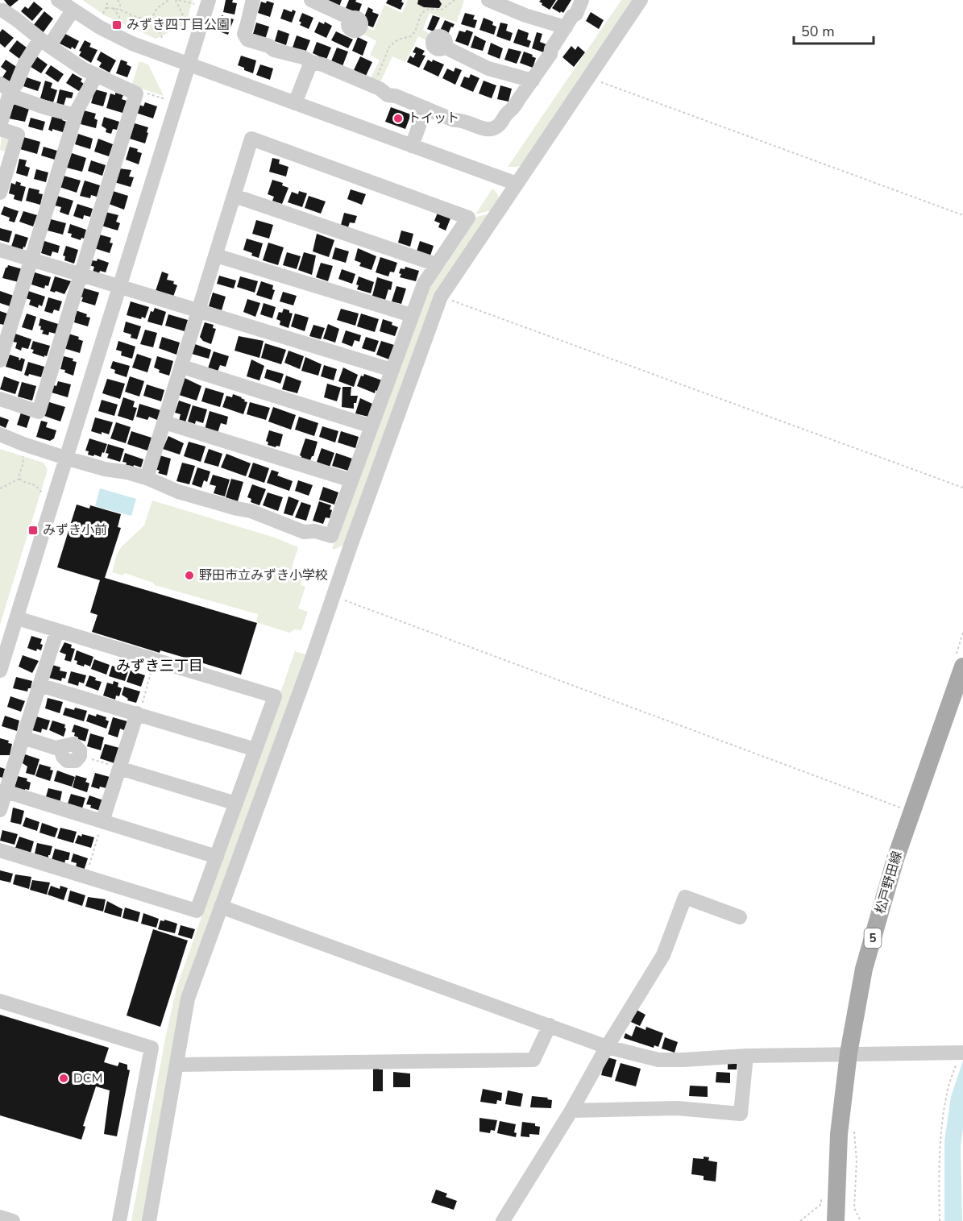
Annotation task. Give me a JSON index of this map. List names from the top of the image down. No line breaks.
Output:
{"streets":{"main road":["松戸野田線","5"]},"districts":["みずき三丁目"],"places":{"transit":["みずき四丁目公園","みずき小前"],"other":["トイット","野田市立みずき小学校","DCM"]},"scale_bar":"50 m"}
